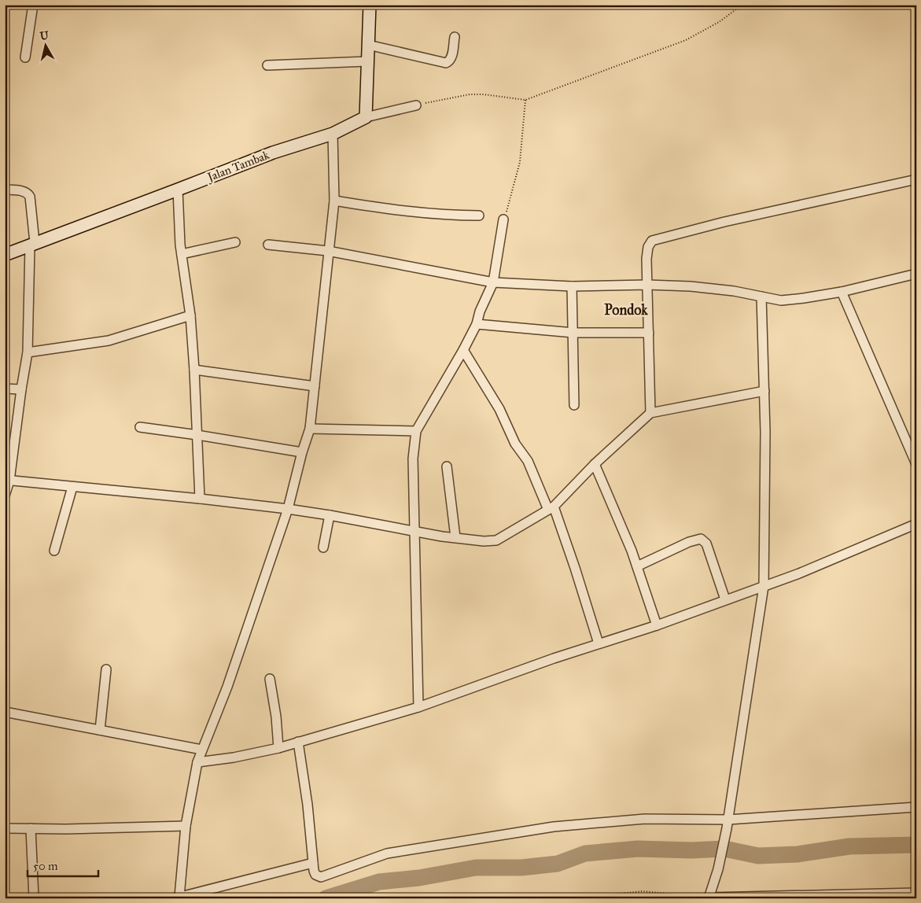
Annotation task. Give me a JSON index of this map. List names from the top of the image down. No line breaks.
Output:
{"streets":{"street":["Jalan Tambak"]},"districts":["Pondok"],"scale_bar":"50 m","north":"top"}
